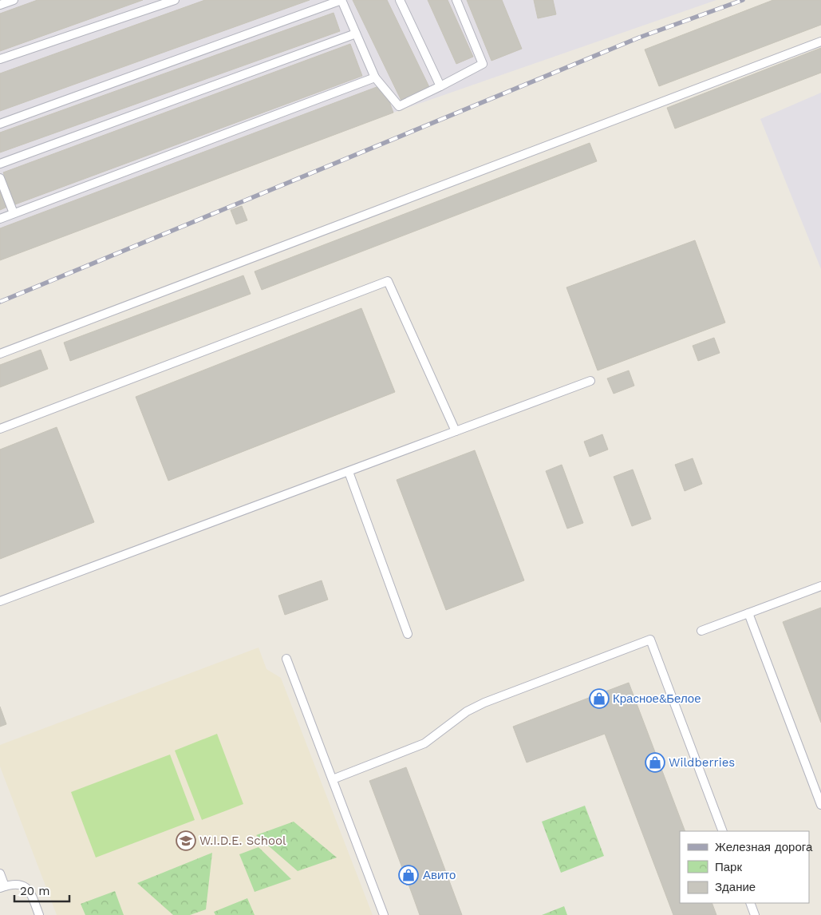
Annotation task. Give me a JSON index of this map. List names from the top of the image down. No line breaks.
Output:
{"places":{"shop":["Красное&Белое","Wildberries","Авито"],"school or university":["W.I.D.E. School"]},"legend":["Железная дорога","Парк","Здание"],"scale_bar":"20 m"}
